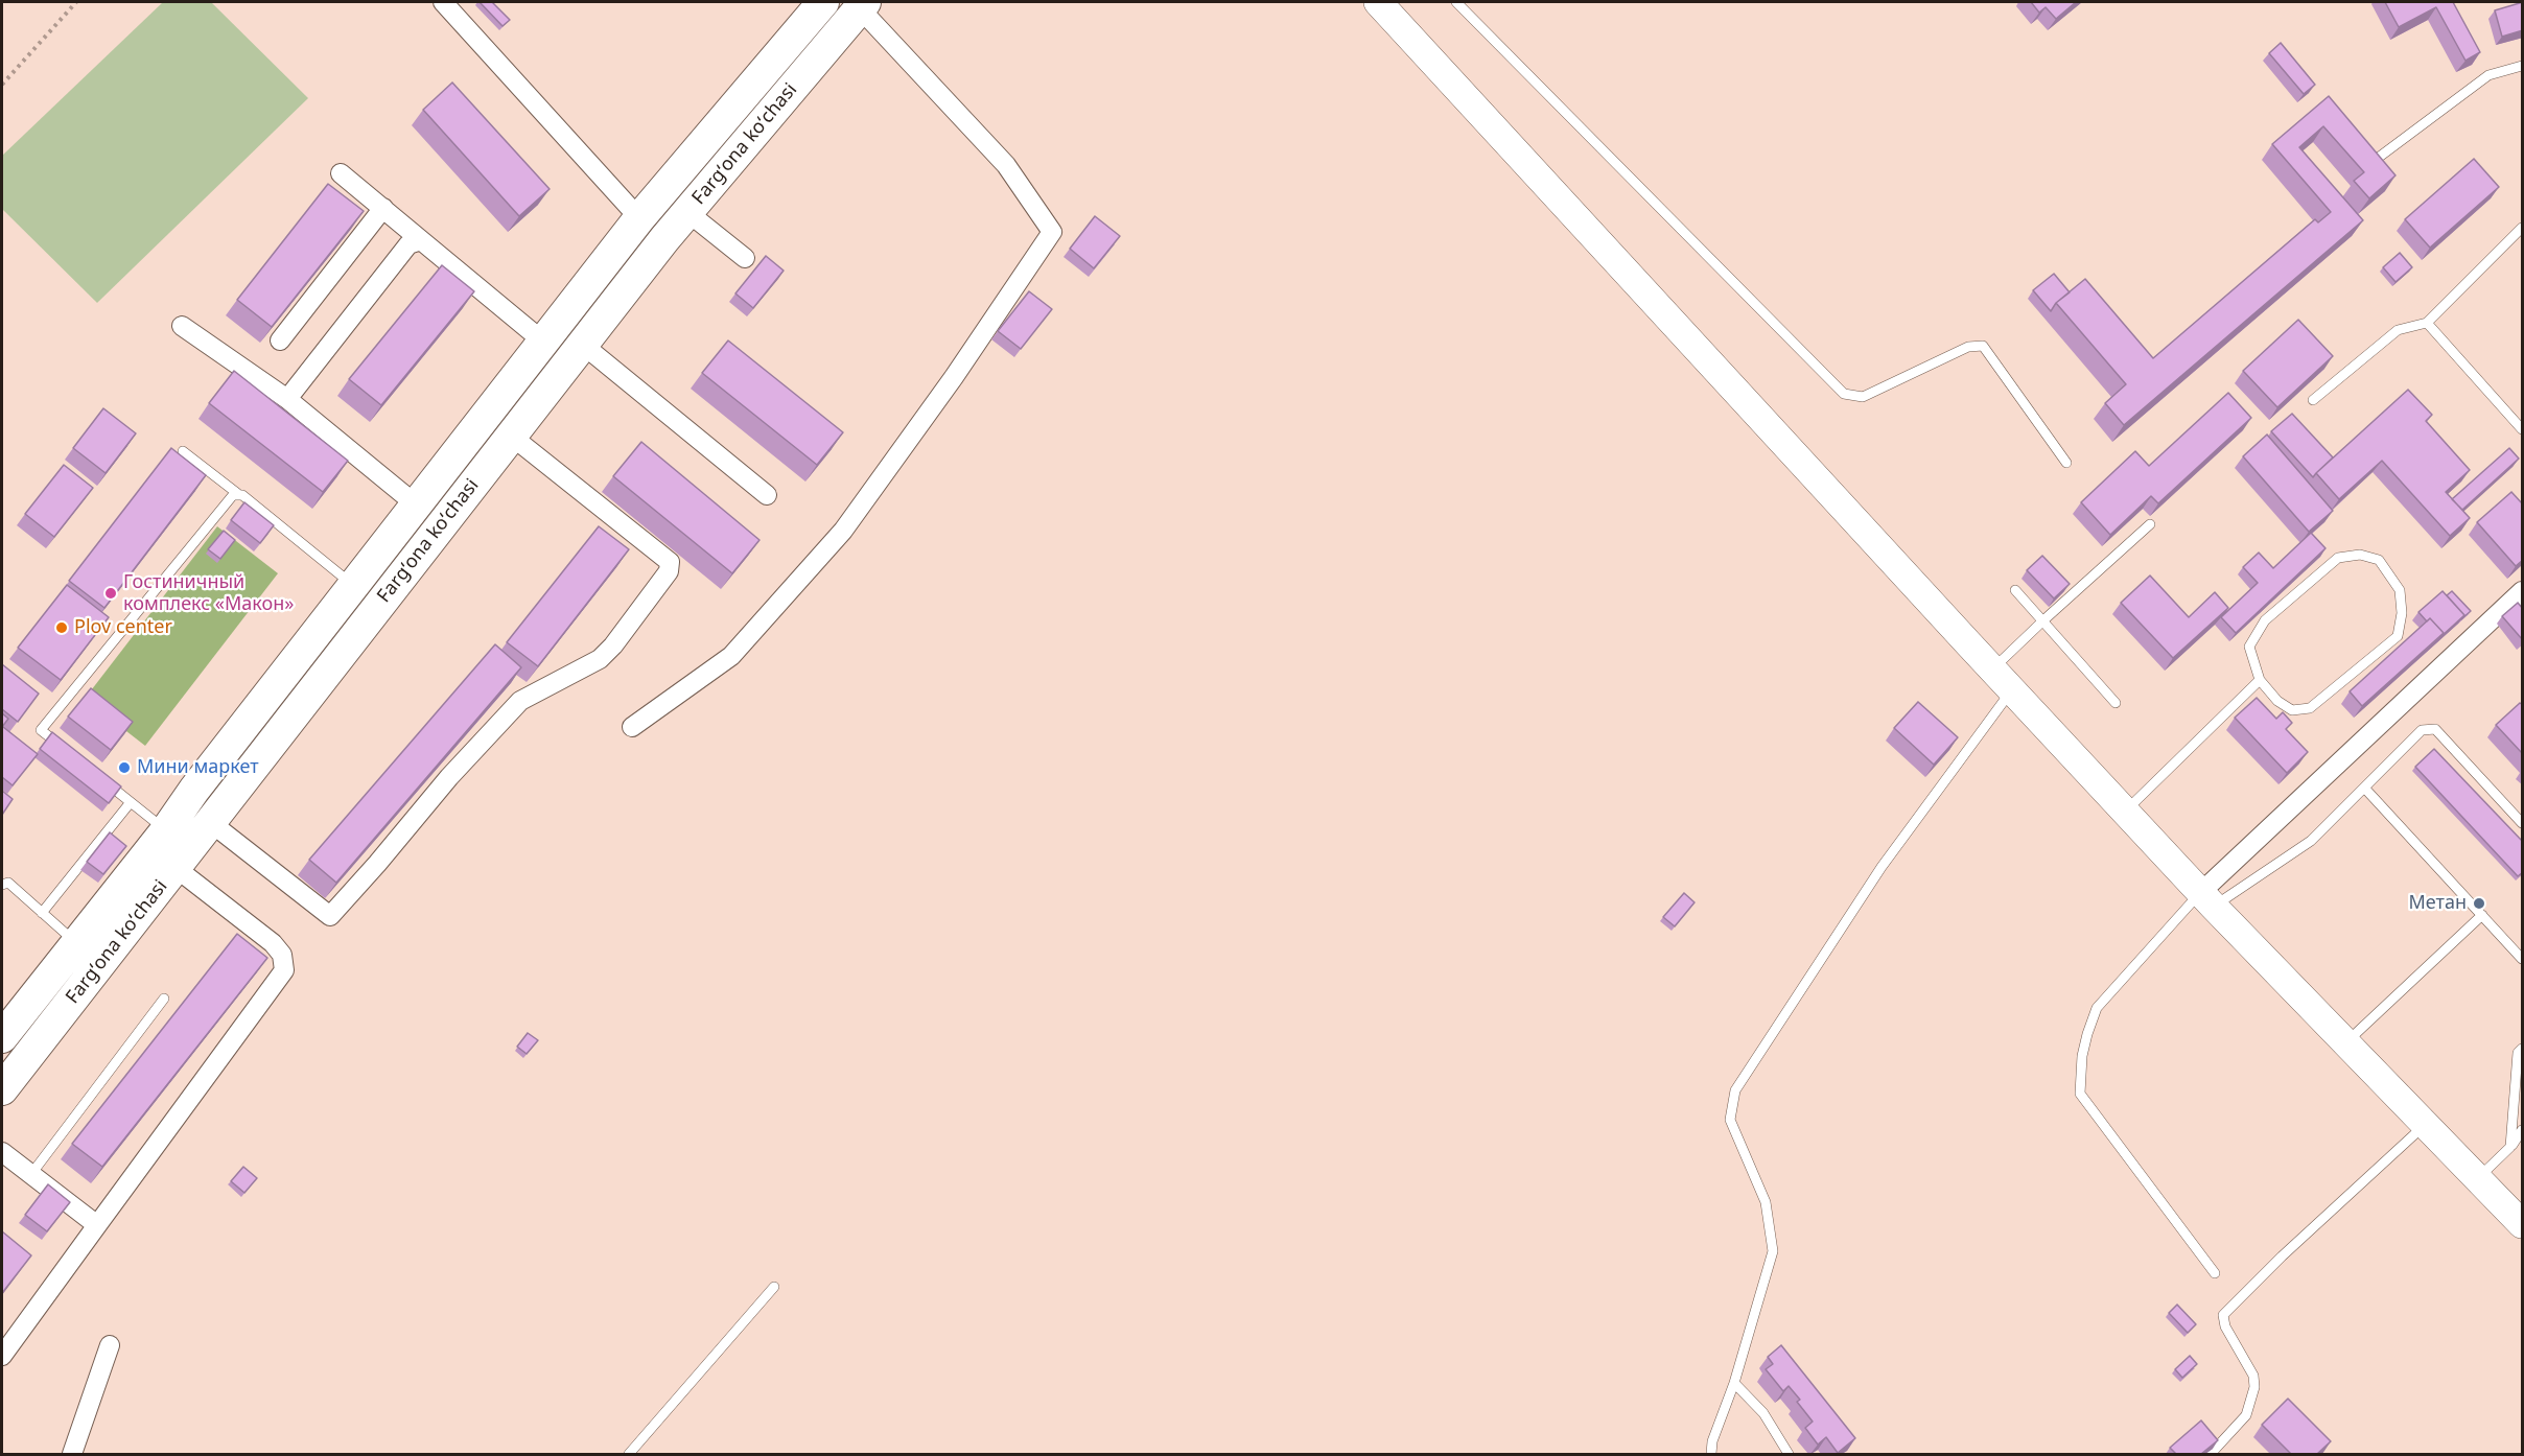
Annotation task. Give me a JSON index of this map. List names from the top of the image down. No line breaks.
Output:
{"streets":{"main road":["Fargʻona koʻchasi"]},"places":["Гостиничный комплекс «Макон»","Plov center","Мини маркет","Метан"]}
